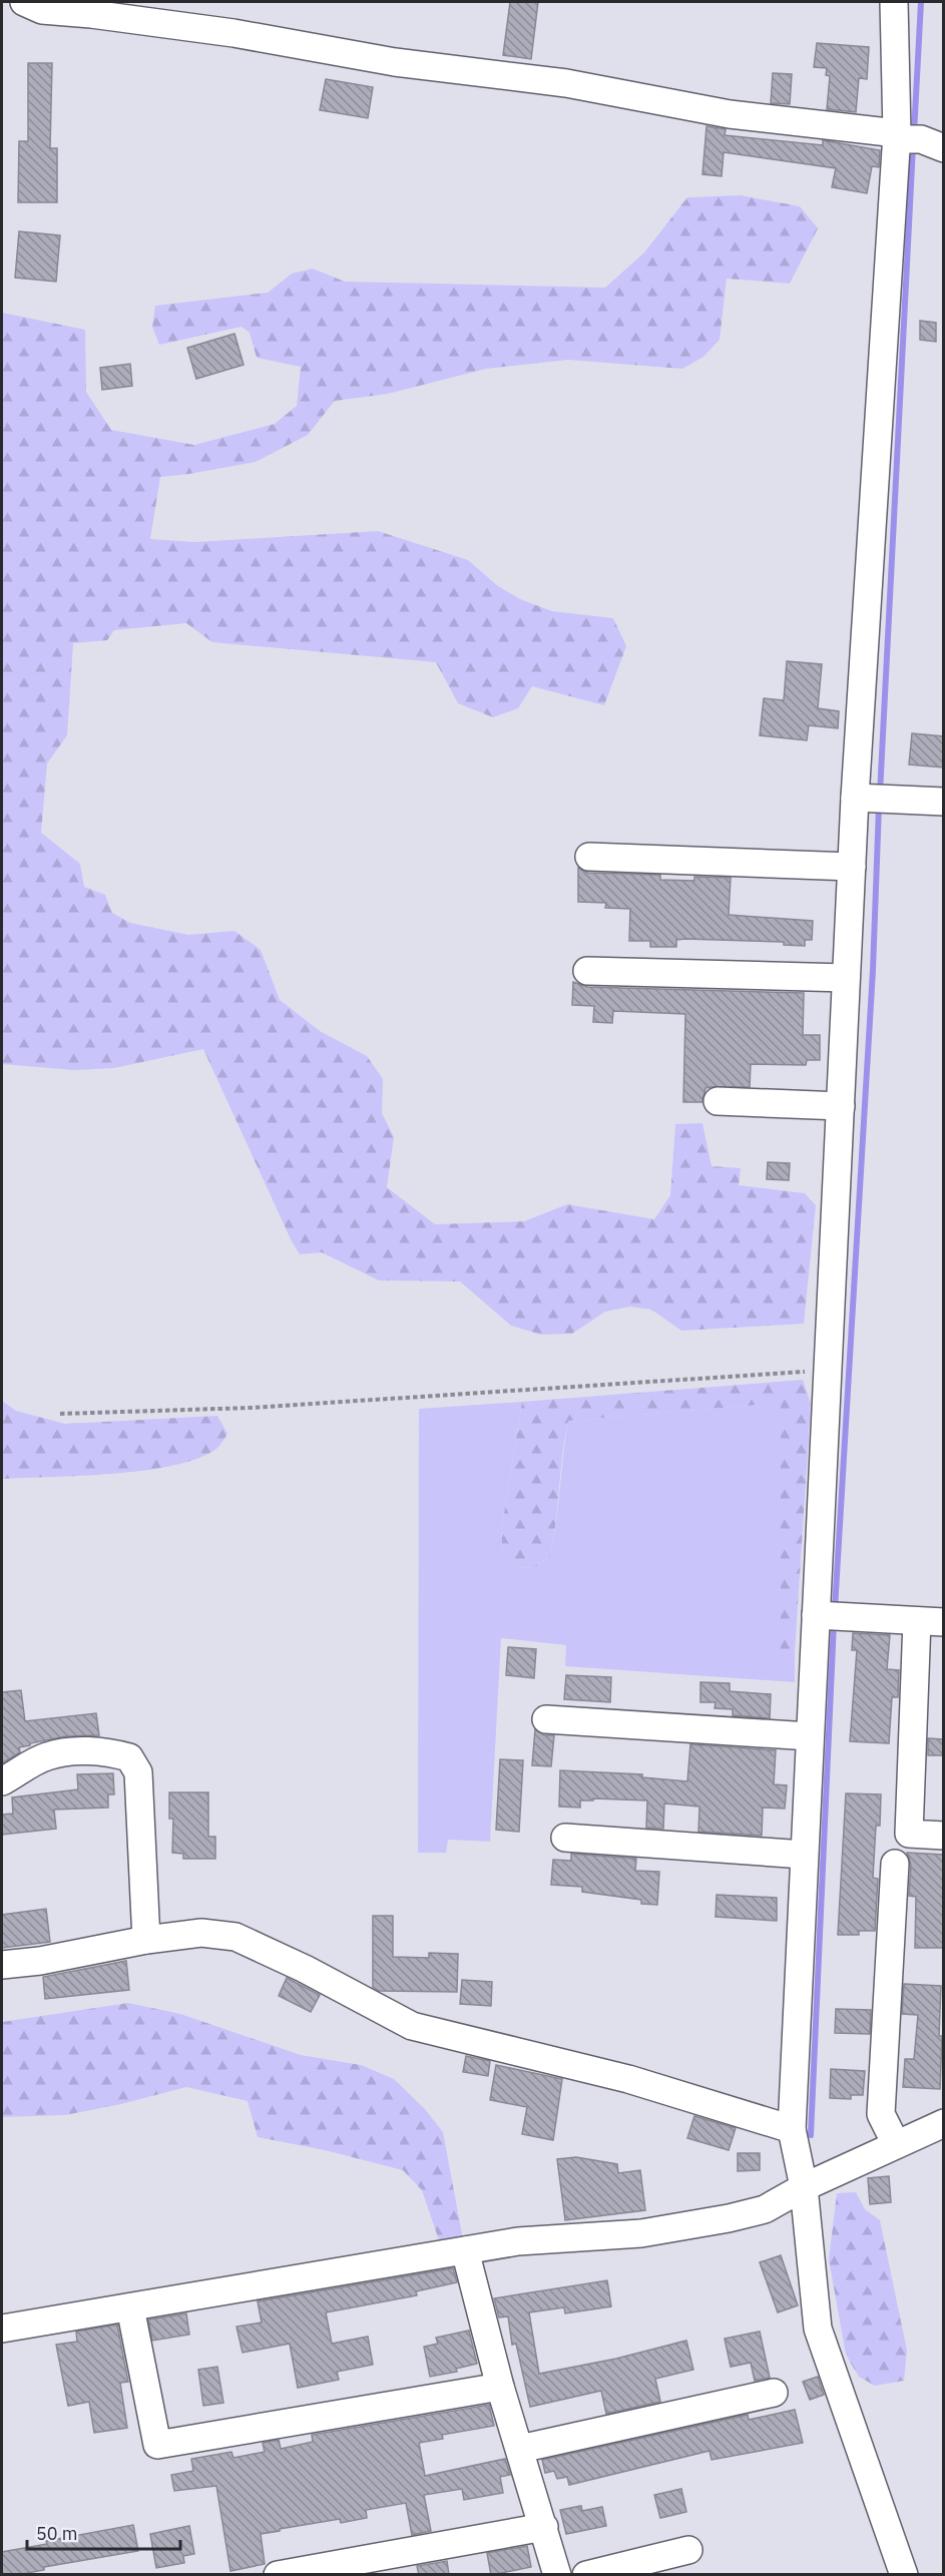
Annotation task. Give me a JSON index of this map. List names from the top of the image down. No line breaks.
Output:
{"scale_bar":"50 m"}
